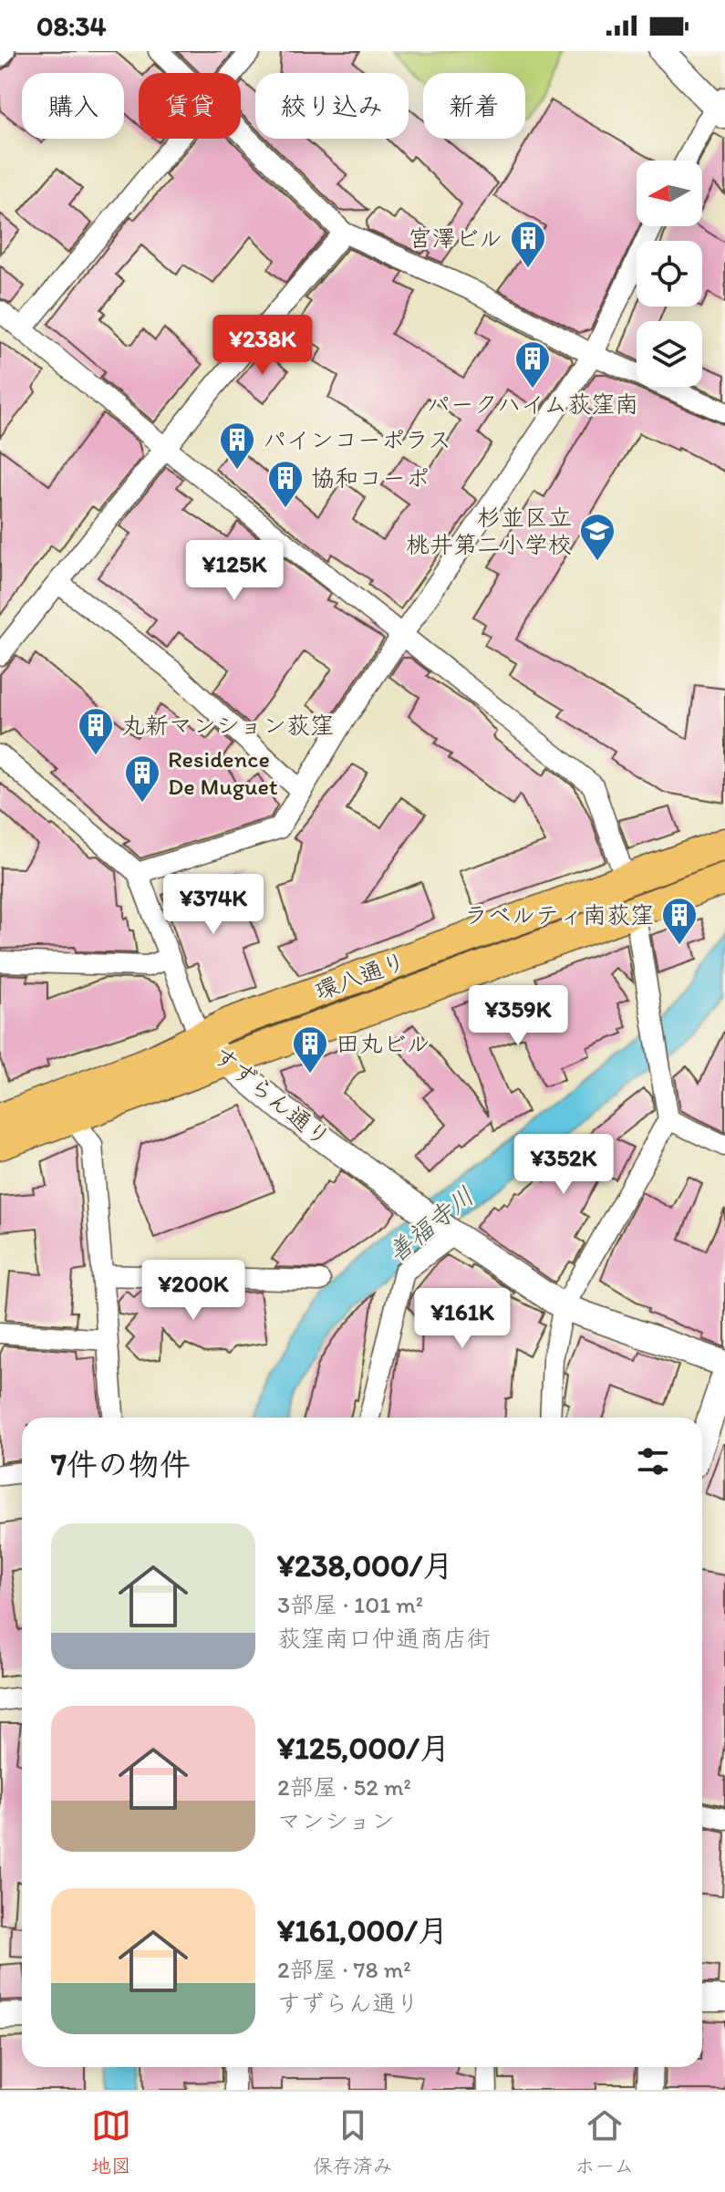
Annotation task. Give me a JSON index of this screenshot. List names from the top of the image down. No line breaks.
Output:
{"streets":{"main road":["環八通り"],"street":["すずらん通り"]},"crossings":[["環八通り","すずらん通り"]],"water":["善福寺川"],"places":{"building":["宮澤ビル","パークハイム荻窪南","パインコーポラス","協和コーポ","丸新マンション荻窪","Residence De Muguet","ラベルティ南荻窪","田丸ビル"],"school or university":["杉並区立 桃井第二小学校"]},"north":"left","page":{"status":"08:34","chip":["購入","賃貸","絞り込み","新着"],"price":["¥238K","¥125K","¥374K","¥359K","¥352K","¥200K","¥161K"],"heading":"7件の物件","list":[{"name":"¥238,000/月","note":"3部屋 · 101 m² · 荻窪南口仲通商店街"},{"name":"¥125,000/月","note":"2部屋 · 52 m² · マンション"},{"name":"¥161,000/月","note":"2部屋 · 78 m² · すずらん通り"}],"tabs":["地図","保存済み","ホーム"]}}
